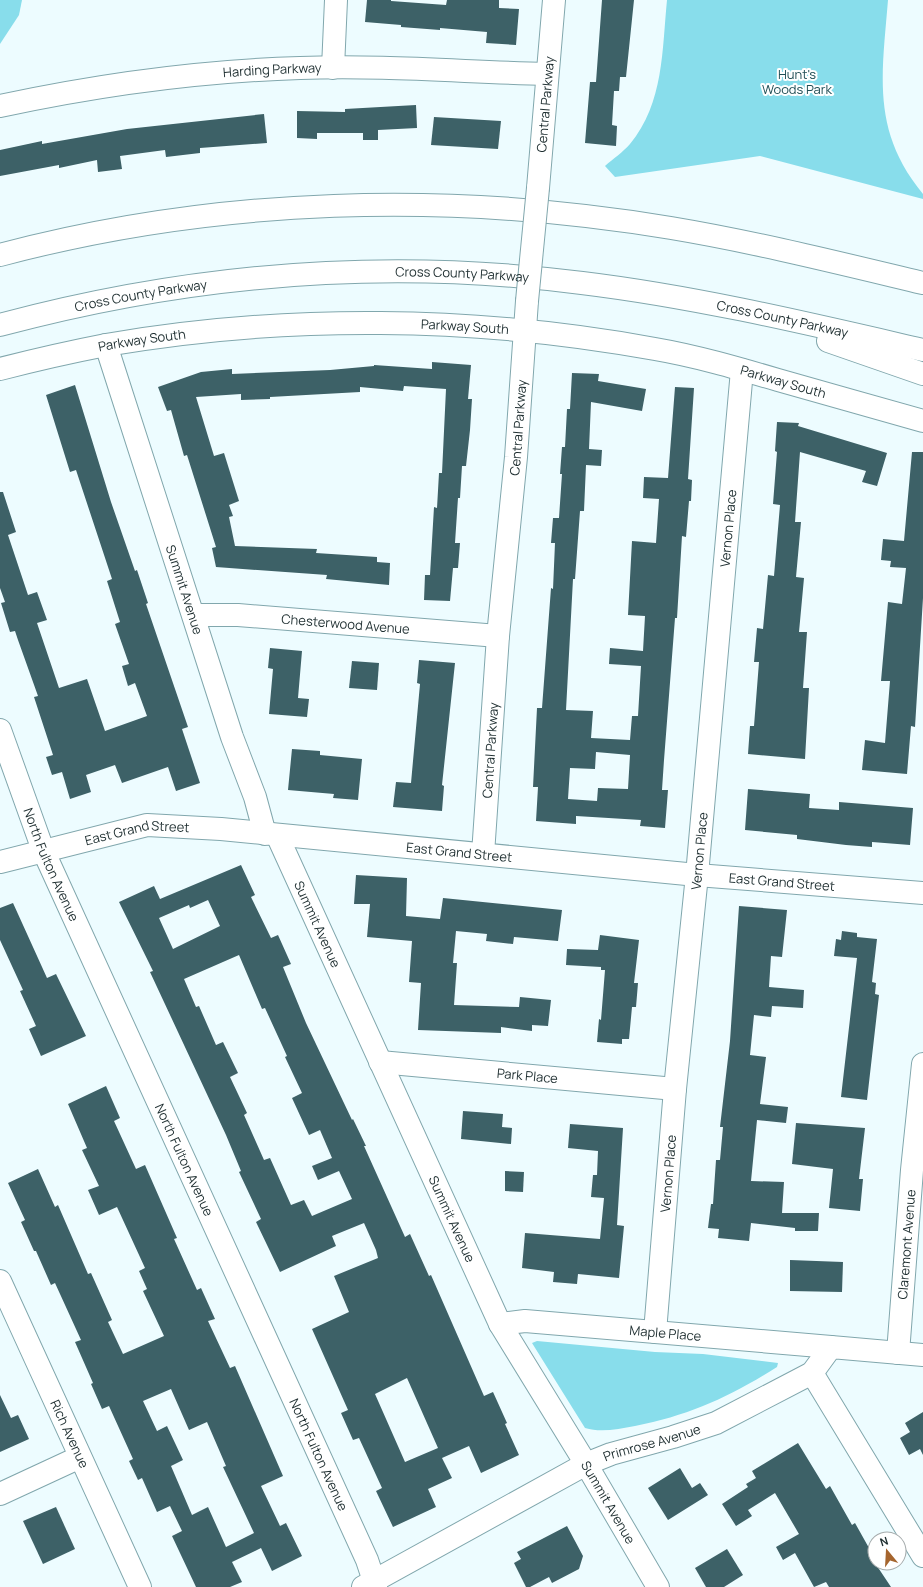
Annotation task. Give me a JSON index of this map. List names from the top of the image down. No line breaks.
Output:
{"streets":{"main road":["Harding Parkway","Central Parkway","Cross County Parkway","Parkway South","Vernon Place","Summit Avenue","Chesterwood Avenue","East Grand Street","North Fulton Avenue","Park Place","Claremont Avenue","Maple Place","Rich Avenue","Primrose Avenue"]},"crossings":[["Harding Parkway","Central Parkway"],["Central Parkway","Parkway South"],["Central Parkway","Chesterwood Avenue"],["Central Parkway","East Grand Street"],["Parkway South","Vernon Place"],["Parkway South","Summit Avenue"],["Vernon Place","East Grand Street"],["Vernon Place","Park Place"],["Vernon Place","Maple Place"],["Summit Avenue","Chesterwood Avenue"],["Summit Avenue","East Grand Street"],["Summit Avenue","Park Place"],["Summit Avenue","Maple Place"],["Summit Avenue","Primrose Avenue"],["East Grand Street","North Fulton Avenue"],["North Fulton Avenue","Primrose Avenue"],["Maple Place","Primrose Avenue"]],"parks":["Hunt's Woods Park"],"north":"top"}
